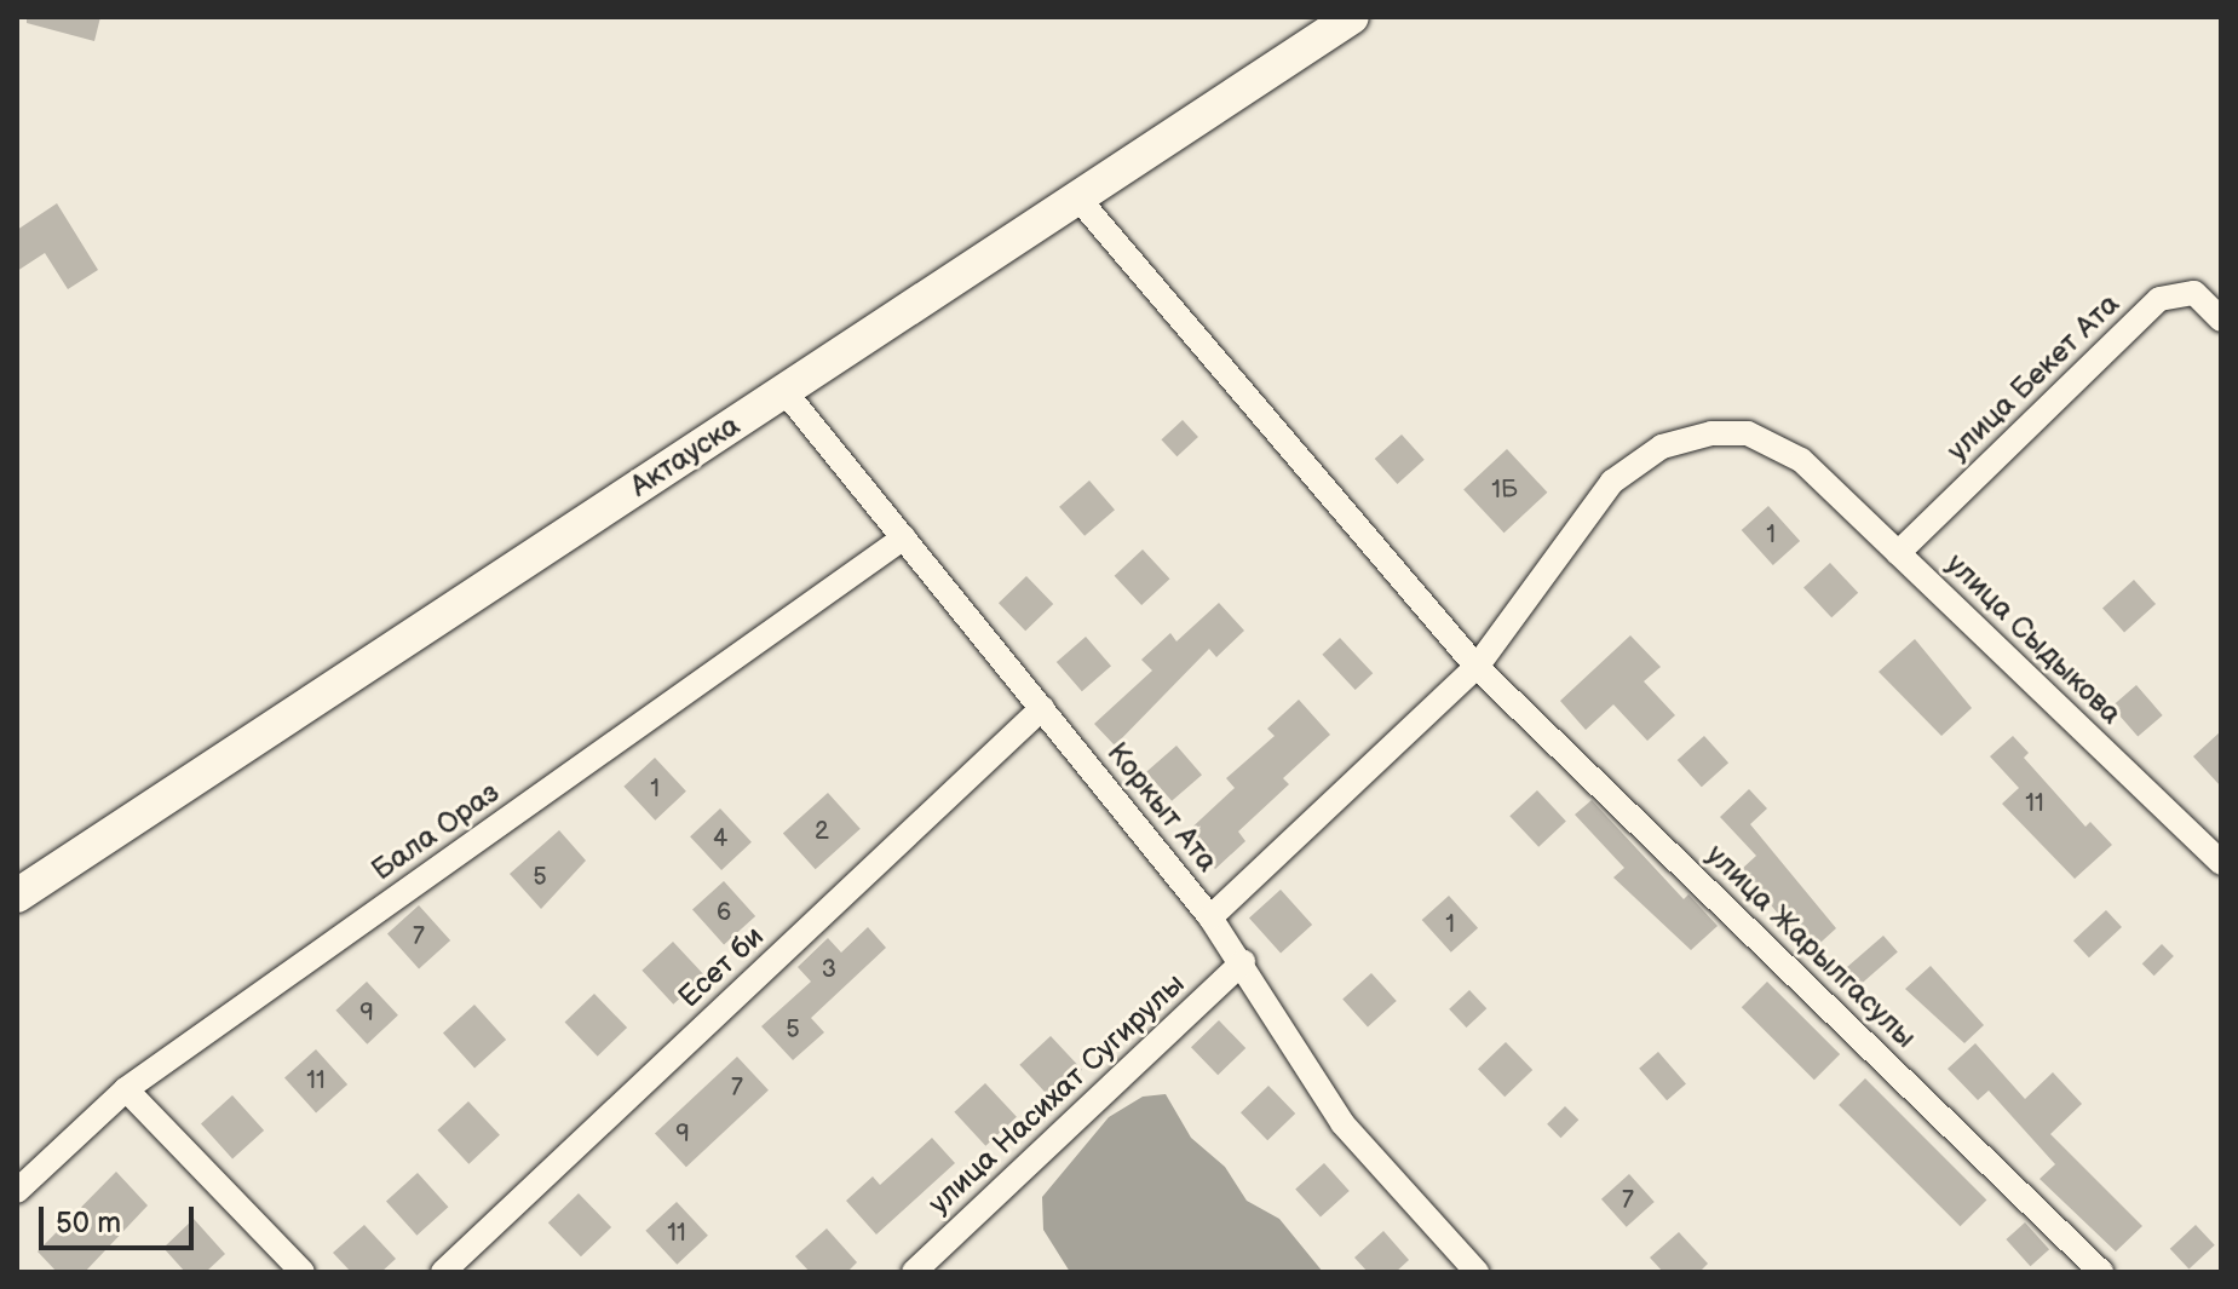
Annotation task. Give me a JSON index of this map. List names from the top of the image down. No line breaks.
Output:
{"streets":{"main road":["Актауска"],"street":["улица Бекет Ата","улица Сыдыкова","Коркыт Ата","Бала Ораз","улица Жарылгасулы","Есет би","улица Насихат Сугирулы"]},"crossings":[["улица Бекет Ата","улица Сыдыкова"],["Актауска","Коркыт Ата"],["Актауска","улица Жарылгасулы"],["улица Сыдыкова","Коркыт Ата"],["улица Сыдыкова","улица Жарылгасулы"],["Коркыт Ата","Бала Ораз"],["Коркыт Ата","Есет би"],["Коркыт Ата","улица Насихат Сугирулы"]],"house_numbers":["1Б","1","1","11","2","4","5","6","1","7","3","9","5","11","7","9","7","11"],"scale_bar":"50 m"}
